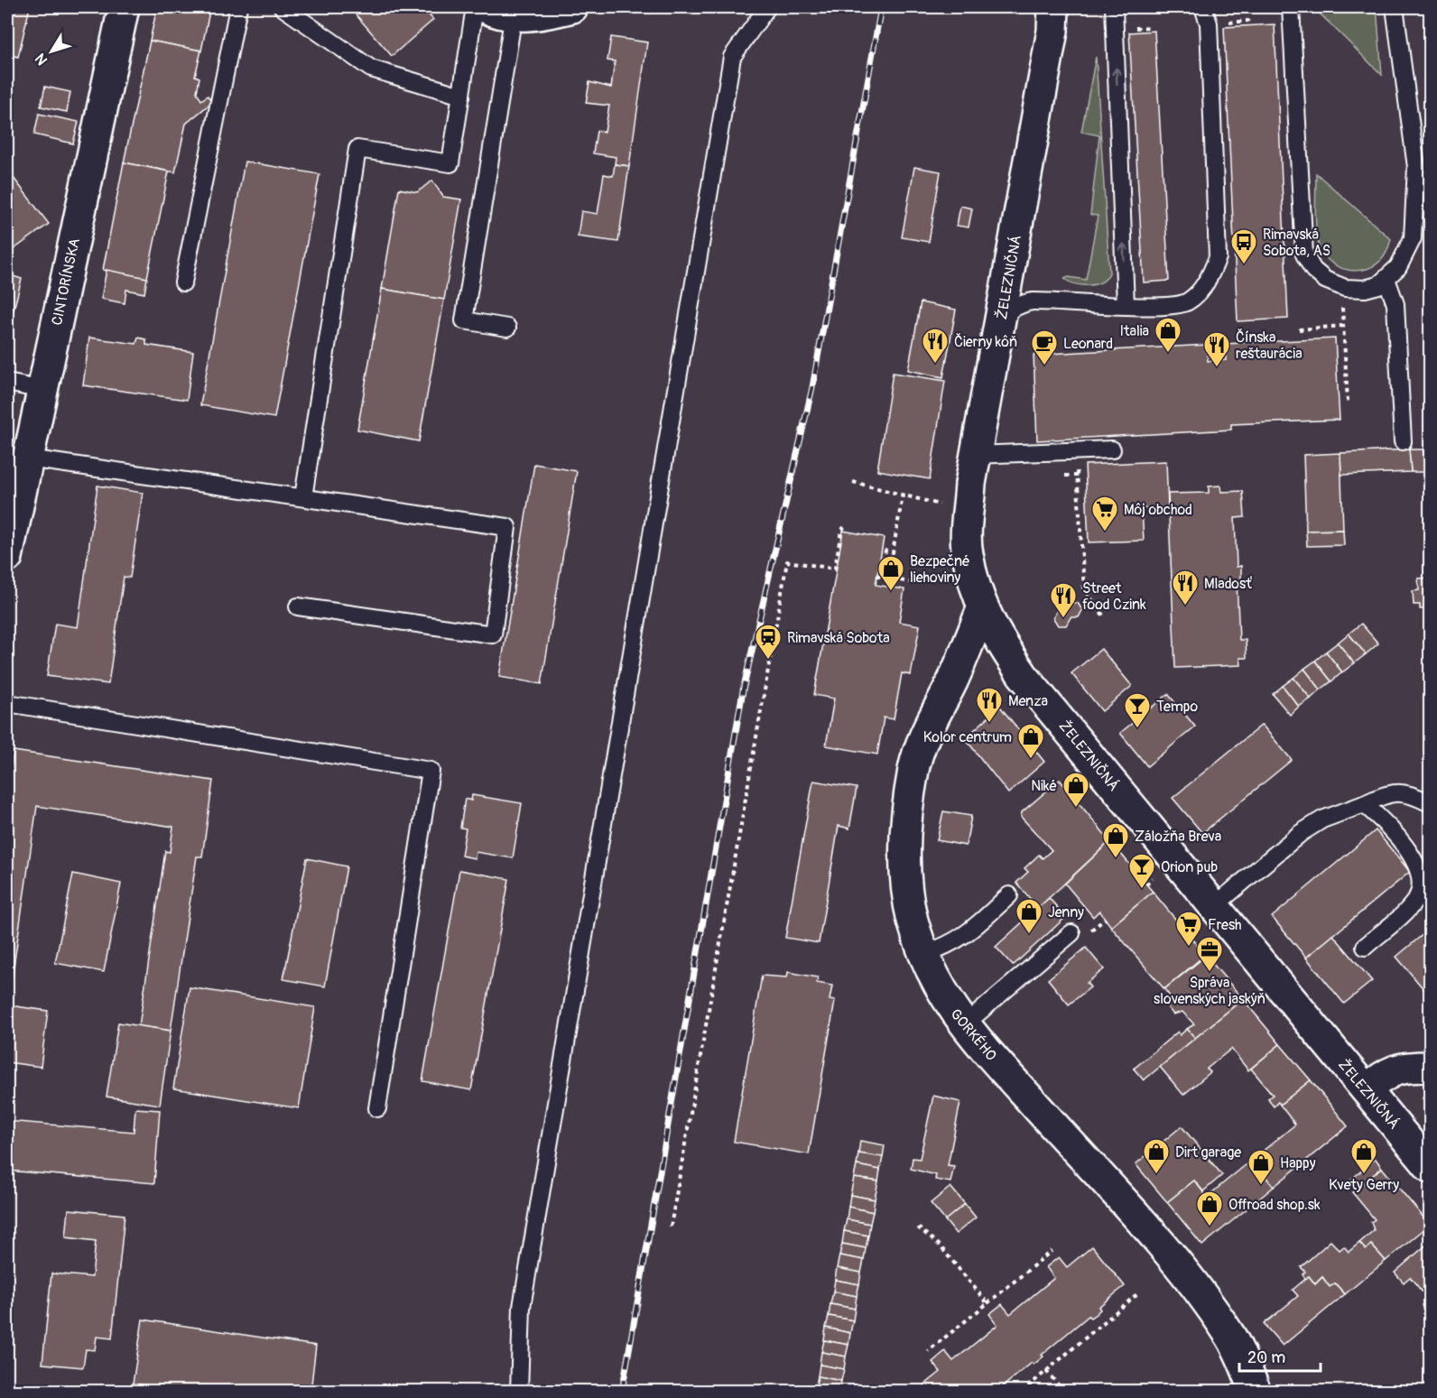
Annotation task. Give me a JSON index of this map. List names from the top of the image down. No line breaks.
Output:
{"streets":{"street":["ŽELEZNIČNÁ","CINTORÍNSKA","GORKÉHO"]},"crossings":[["ŽELEZNIČNÁ","GORKÉHO"]],"places":{"bus stop":["Rimavská Sobota, AS"],"shop":["Italia","Bezpečné liehoviny","Kolor centrum","Niké","Záložňa Breva","Jenny","Dirt garage","Kvety Gerry","Happy","Offroad shop.sk"],"restaurant":["Čierny kôň","Čínska reštaurácia","Mladosť","Street food Czink","Menza"],"cafe":["Leonard"],"supermarket":["Môj obchod","Fresh"],"station":["Rimavská Sobota"],"bar":["Tempo","Orion pub"],"office":["Správa slovenských jaskýň"]},"scale_bar":"20 m","north":"bottom left"}
